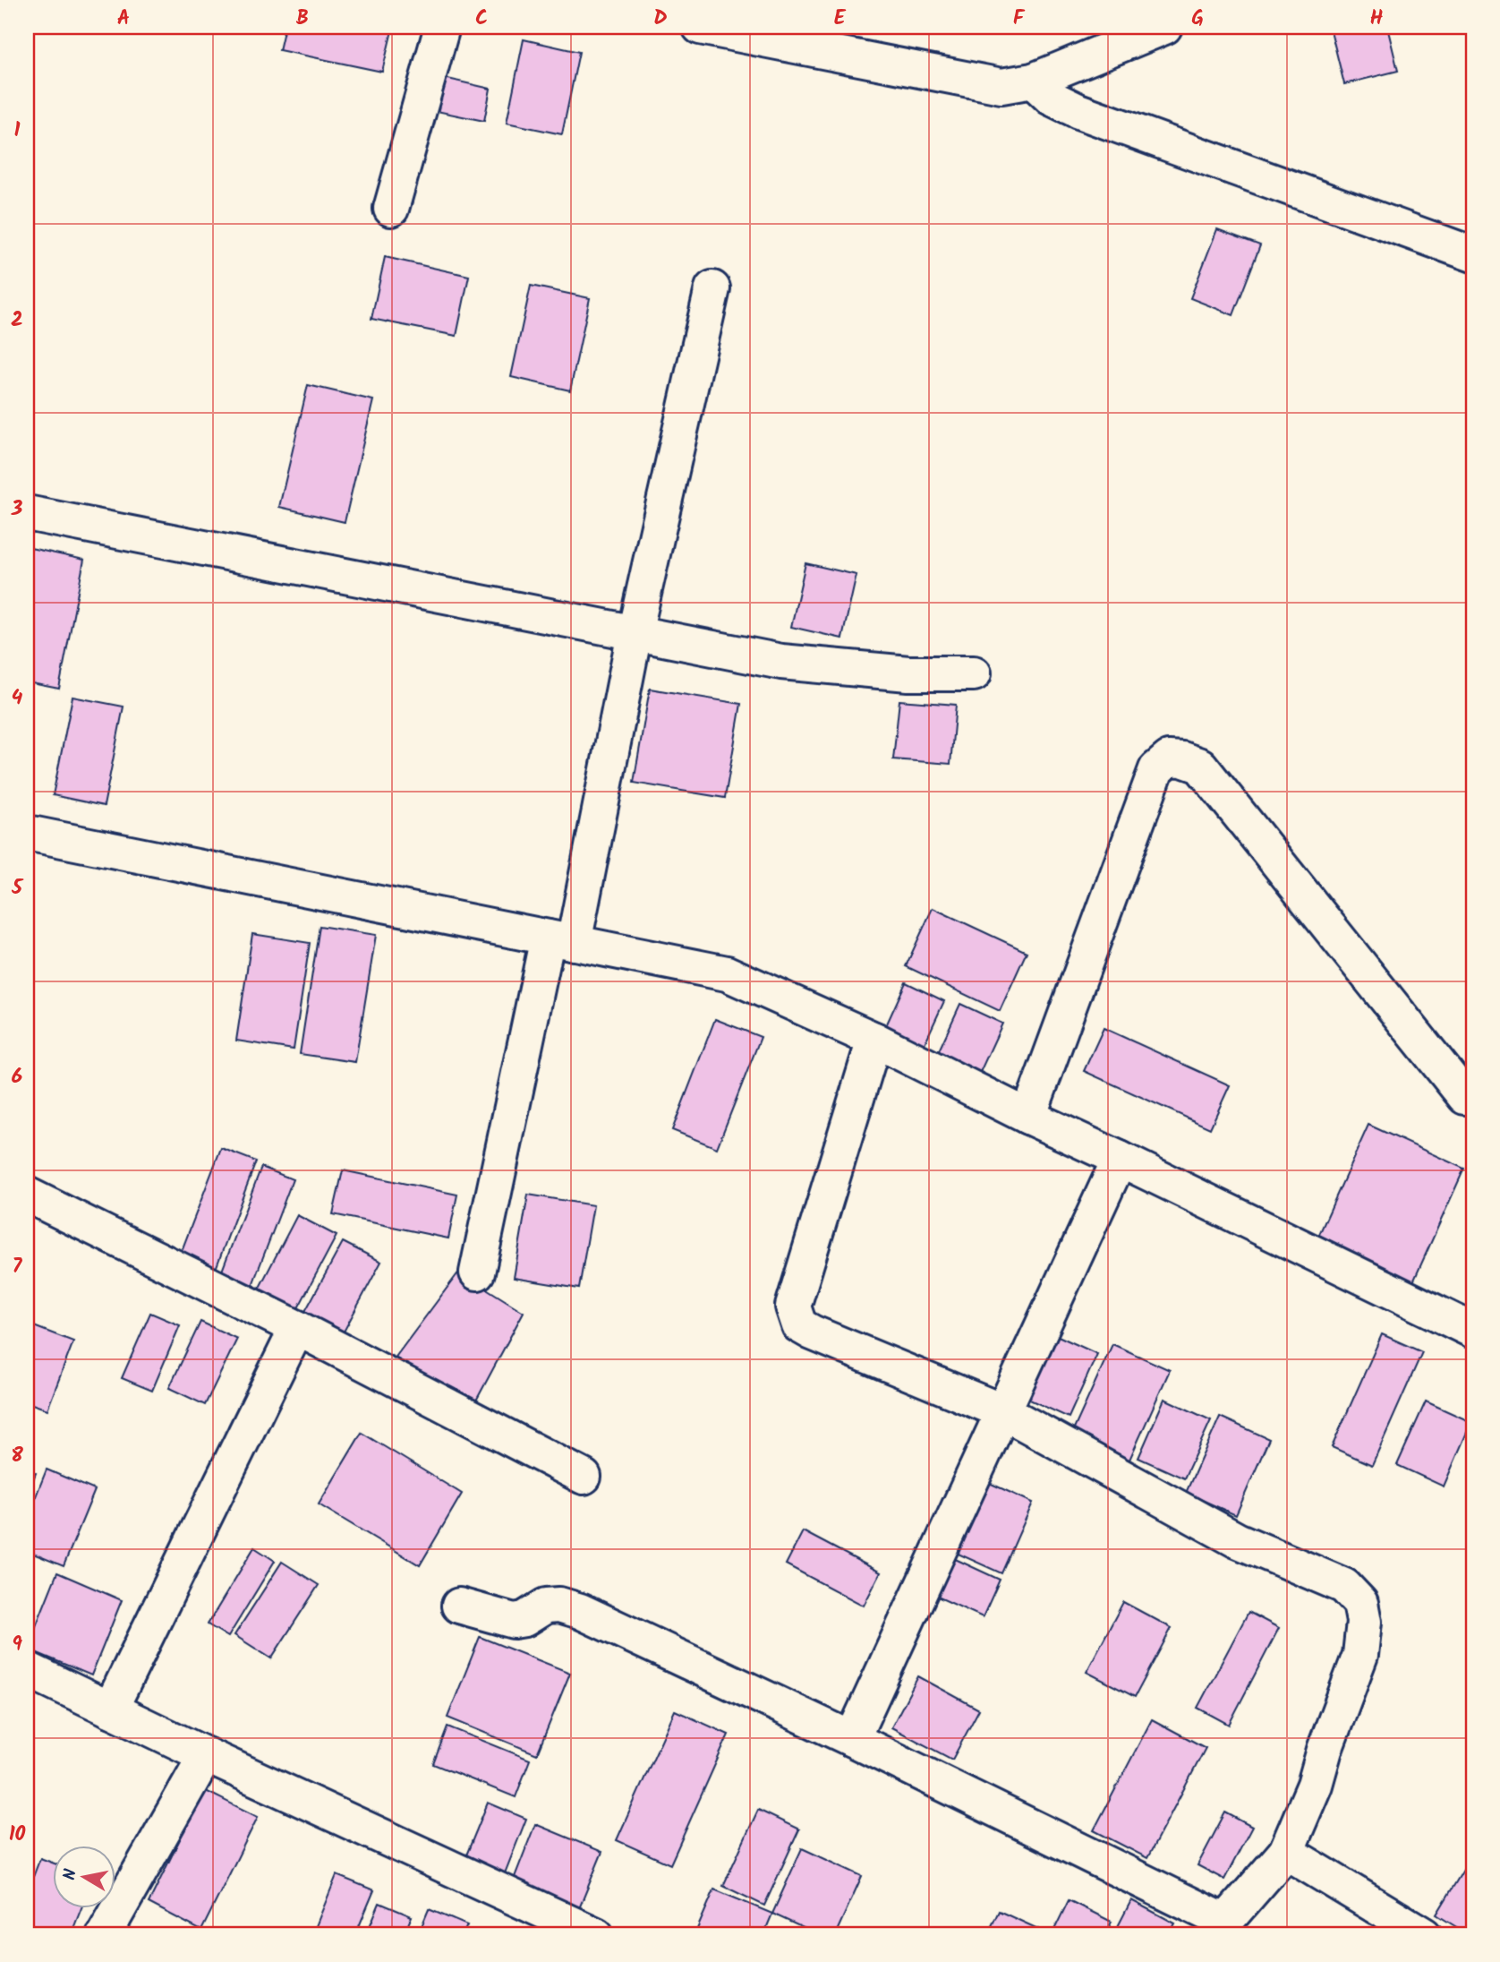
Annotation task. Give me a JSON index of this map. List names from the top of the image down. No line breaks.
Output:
{"north":"left","grid":{"columns":["A","B","C","D","E","F","G","H"],"rows":["1","2","3","4","5","6","7","8","9","10"]}}
